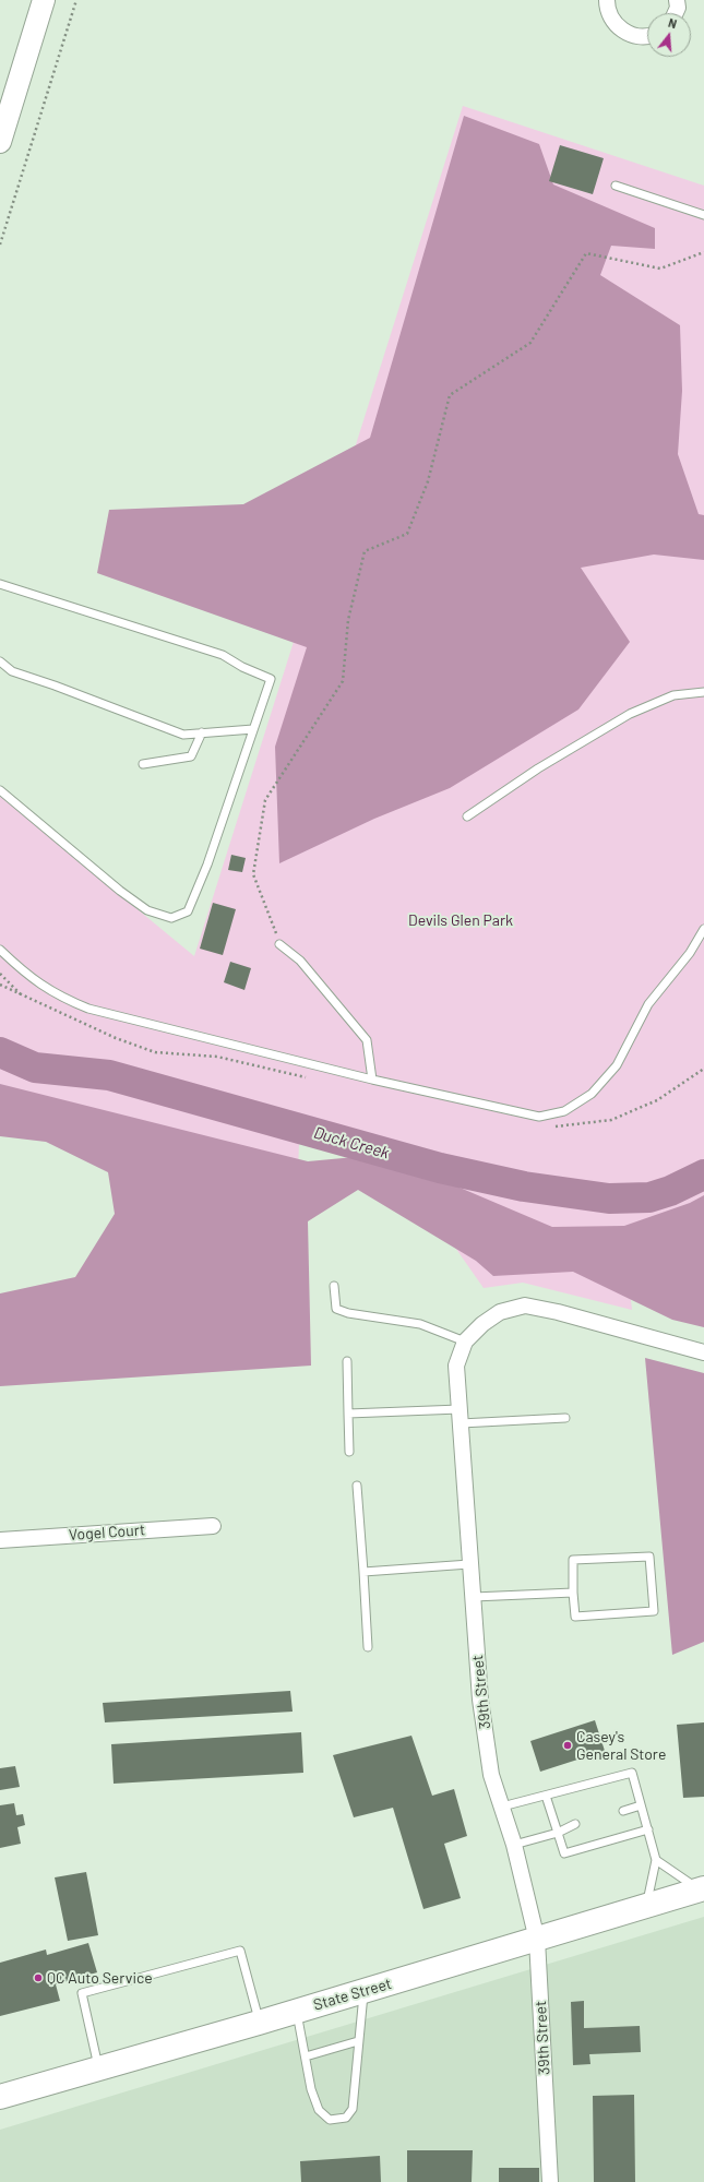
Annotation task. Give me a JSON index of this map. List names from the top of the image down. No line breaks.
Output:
{"streets":{"main road":["State Street"],"street":["Vogel Court","39th Street"]},"crossings":[["39th Street","State Street"]],"water":["Duck Creek"],"parks":["Devils Glen Park"],"places":["Casey's General Store","QC Auto Service"],"north":"top"}
